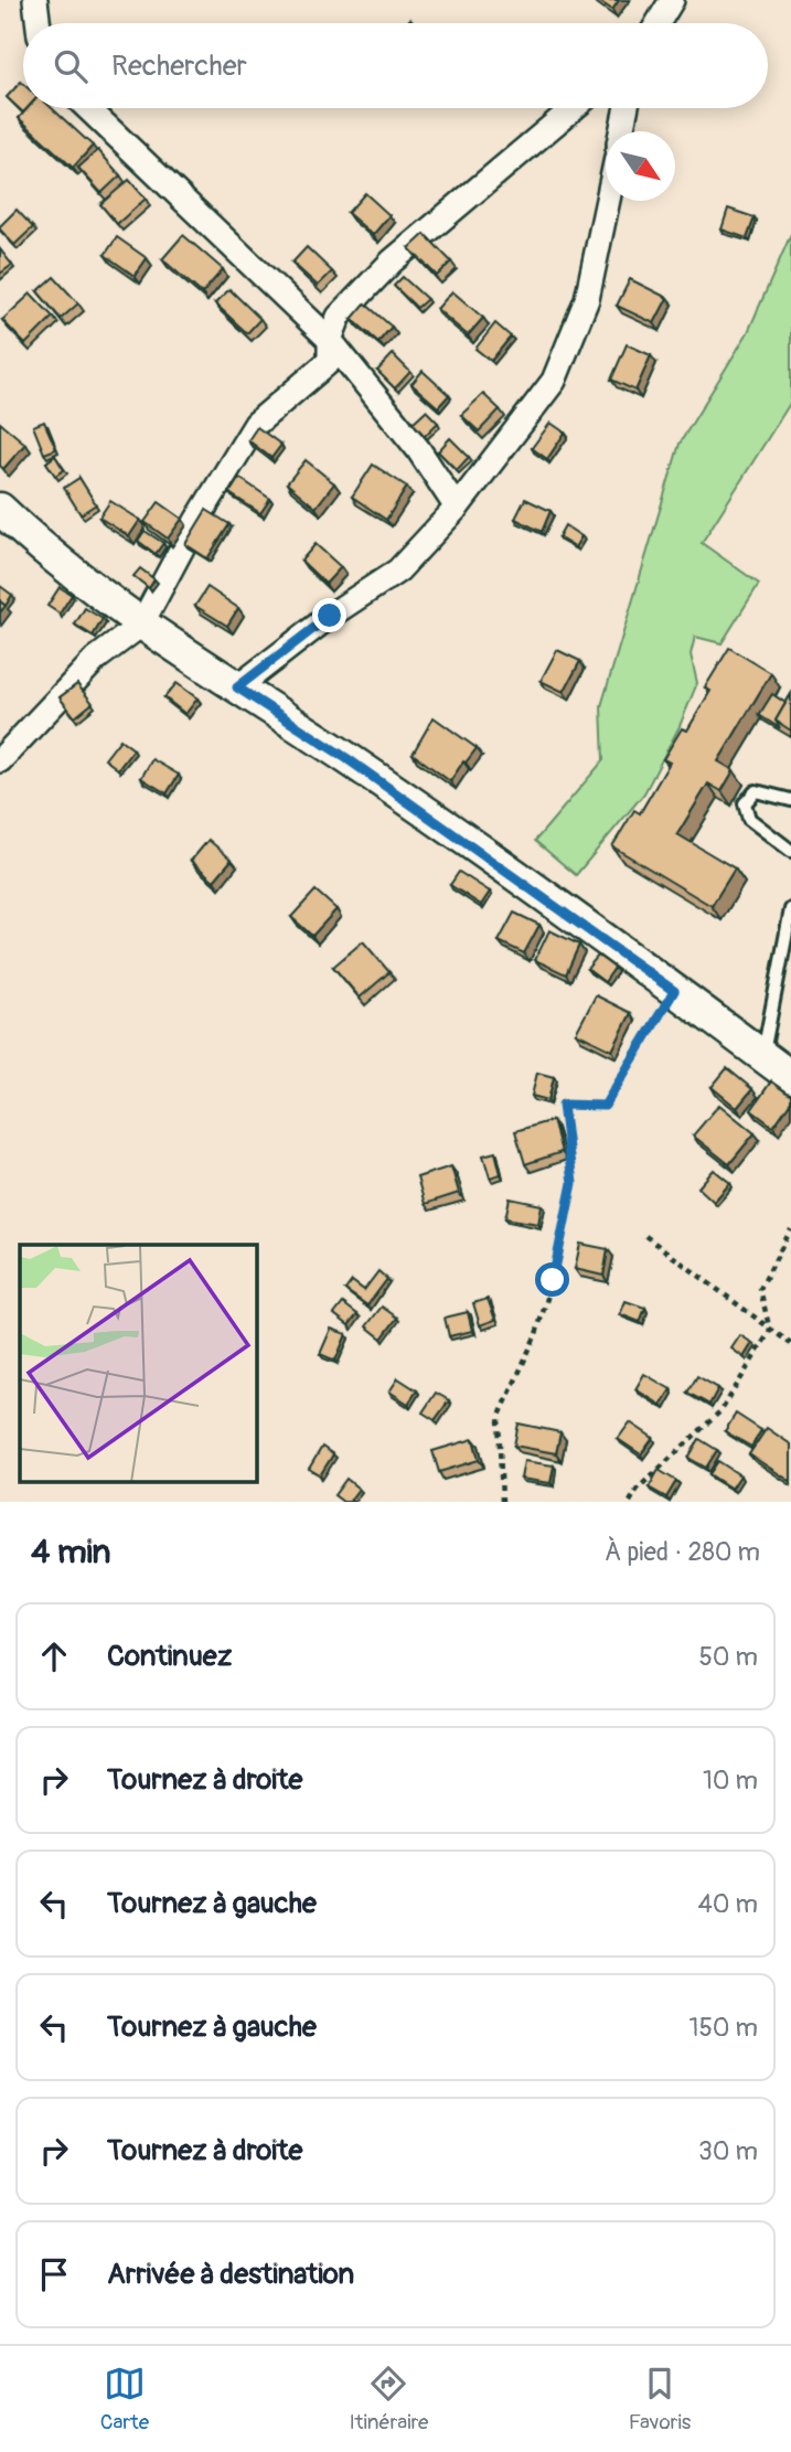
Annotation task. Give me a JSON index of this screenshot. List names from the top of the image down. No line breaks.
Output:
{"north":"bottom right","page":{"search":"Rechercher","heading":["4 min","À pied · 280 m"],"list":[["Continuez","50 m"],["Tournez à droite","10 m"],["Tournez à gauche","40 m"],["Tournez à gauche","150 m"],["Tournez à droite","30 m"],"Arrivée à destination"],"nav":["Carte","Itinéraire","Favoris"]}}
